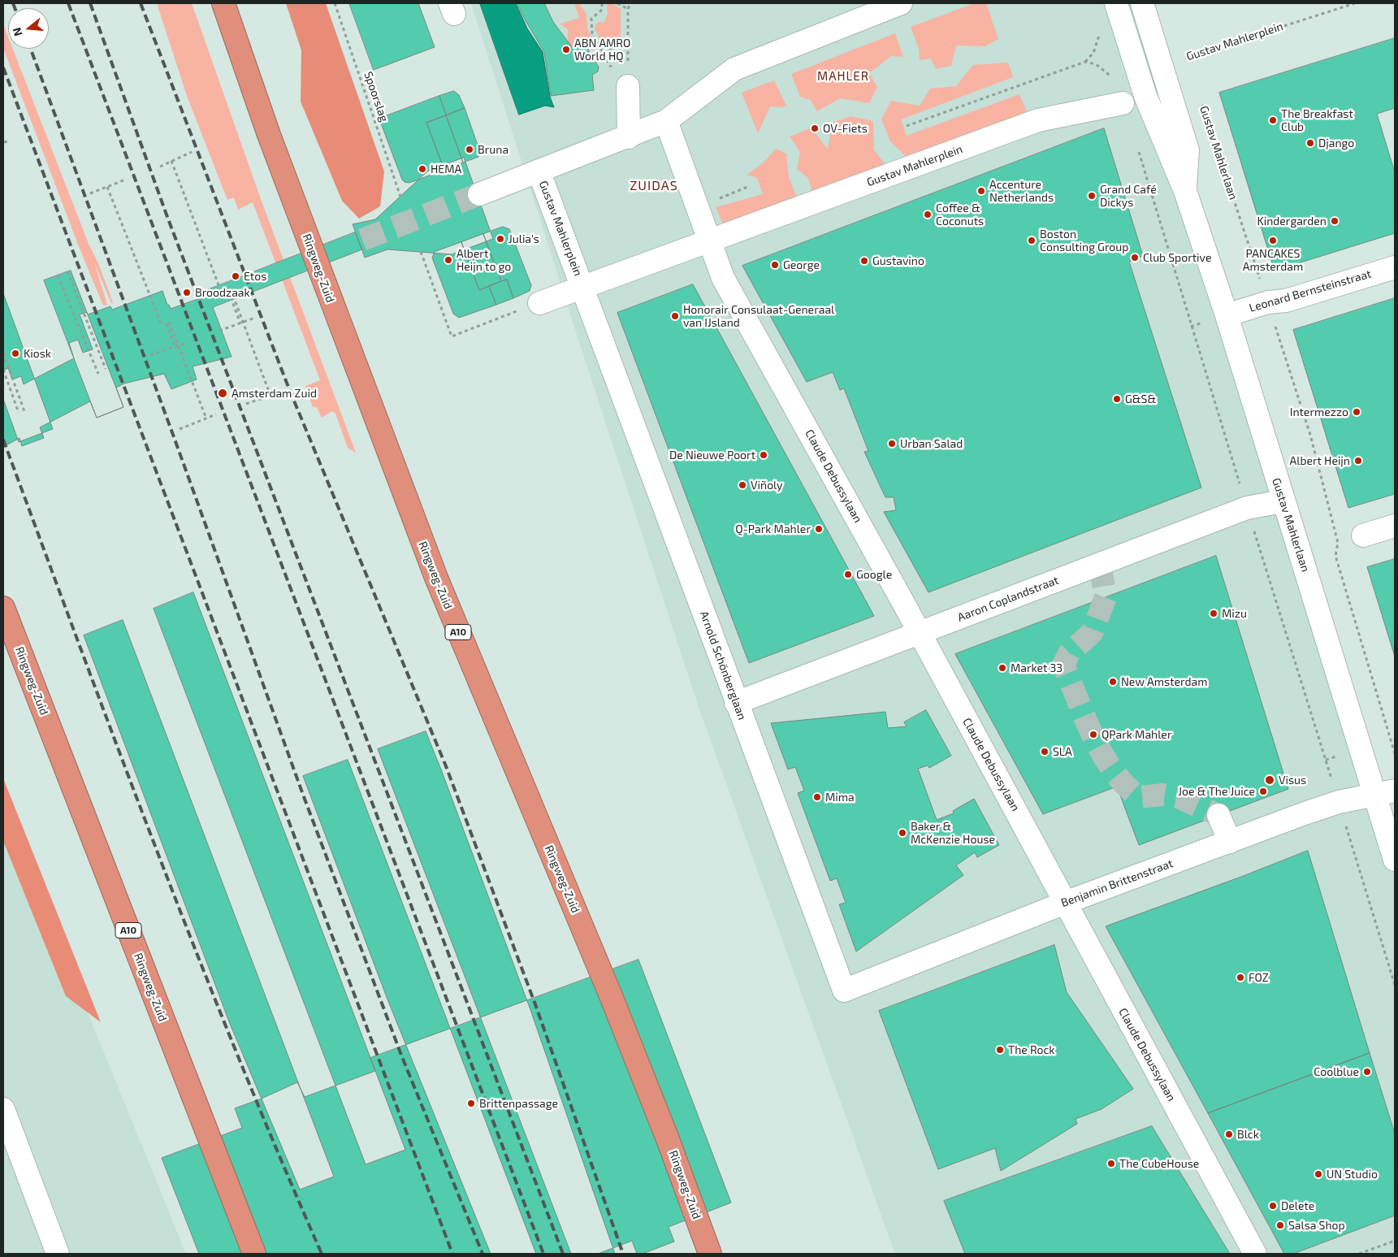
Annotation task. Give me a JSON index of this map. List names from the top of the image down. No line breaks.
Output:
{"streets":{"highway":["Ringweg-Zuid","A10"],"street":["Gustav Mahlerplein","Gustav Mahlerlaan","Leonard Bernsteinstraat","Claude Debussylaan","Aaron Coplandstraat","Arnold Schönberglaan","Benjamin Brittenstraat"],"path":["Spoorslag"]},"crossings":[["Gustav Mahlerplein","Gustav Mahlerlaan"],["Gustav Mahlerplein","Claude Debussylaan"],["Gustav Mahlerplein","Arnold Schönberglaan"],["Gustav Mahlerlaan","Leonard Bernsteinstraat"],["Gustav Mahlerlaan","Aaron Coplandstraat"],["Gustav Mahlerlaan","Benjamin Brittenstraat"],["Claude Debussylaan","Aaron Coplandstraat"],["Claude Debussylaan","Benjamin Brittenstraat"],["Aaron Coplandstraat","Arnold Schönberglaan"],["Arnold Schönberglaan","Benjamin Brittenstraat"]],"districts":["MAHLER","ZUIDAS"],"places":["ABN AMRO World HQ","The Breakfast Club","OV-Fiets","Django","Bruna","HEMA","Accenture Netherlands","Grand Café Dickys","Coffee & Coconuts","Kindergarden","Julia's","Boston Consulting Group","PANCAKES Amsterdam","Club Sportive","Albert Heijn to go","Gustavino","George","Etos","Broodzaak","Honorair Consulaat-Generaal van IJsland","Kiosk","Amsterdam Zuid","G&S&","Intermezzo","Urban Salad","De Nieuwe Poort","Albert Heijn","Viñoly","Q-Park Mahler","Google","Mizu","Market 33","New Amsterdam","QPark Mahler","SLA","Visus","Joe & The Juice","Mima","Baker & McKenzie House","FOZ","The Rock","Coolblue","Brittenpassage","Blck","The CubeHouse","UN Studio","Delete","Salsa Shop"],"north":"left"}
